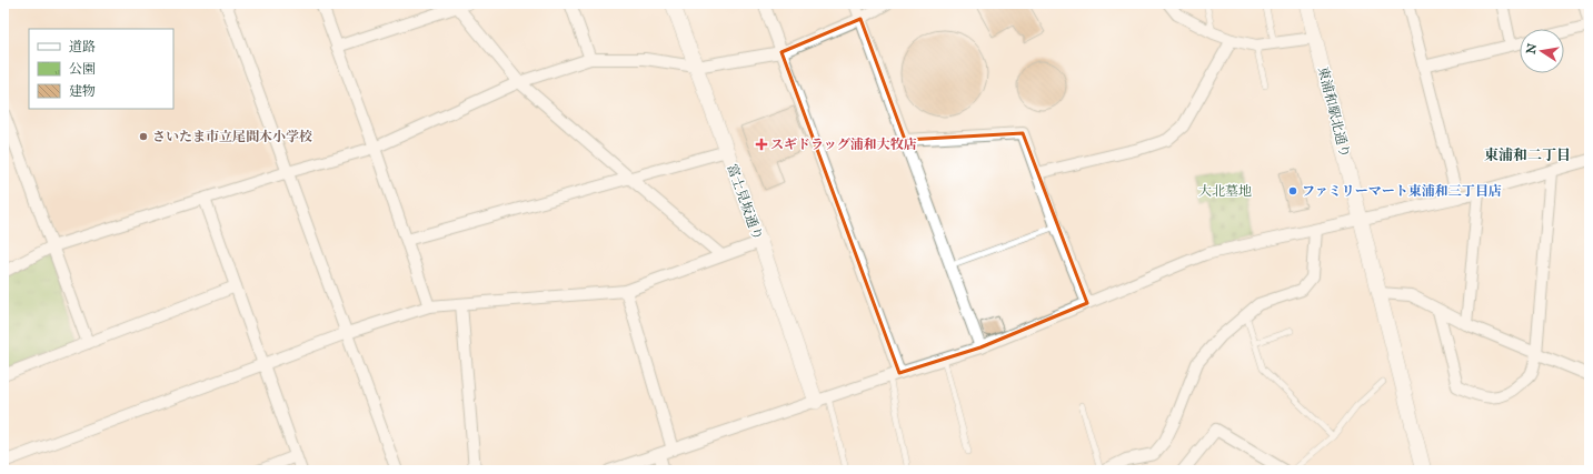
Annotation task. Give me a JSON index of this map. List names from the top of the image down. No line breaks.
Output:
{"streets":{"street":["東浦和駅北通り","富士見坂通り"]},"districts":["東浦和二丁目"],"parks":["大北墓地"],"places":{"other":["さいたま市立尾間木小学校","ファミリーマート東浦和三丁目店"],"health":["スギドラッグ浦和大牧店"]},"legend":["道路","公園","建物"],"north":"left"}
